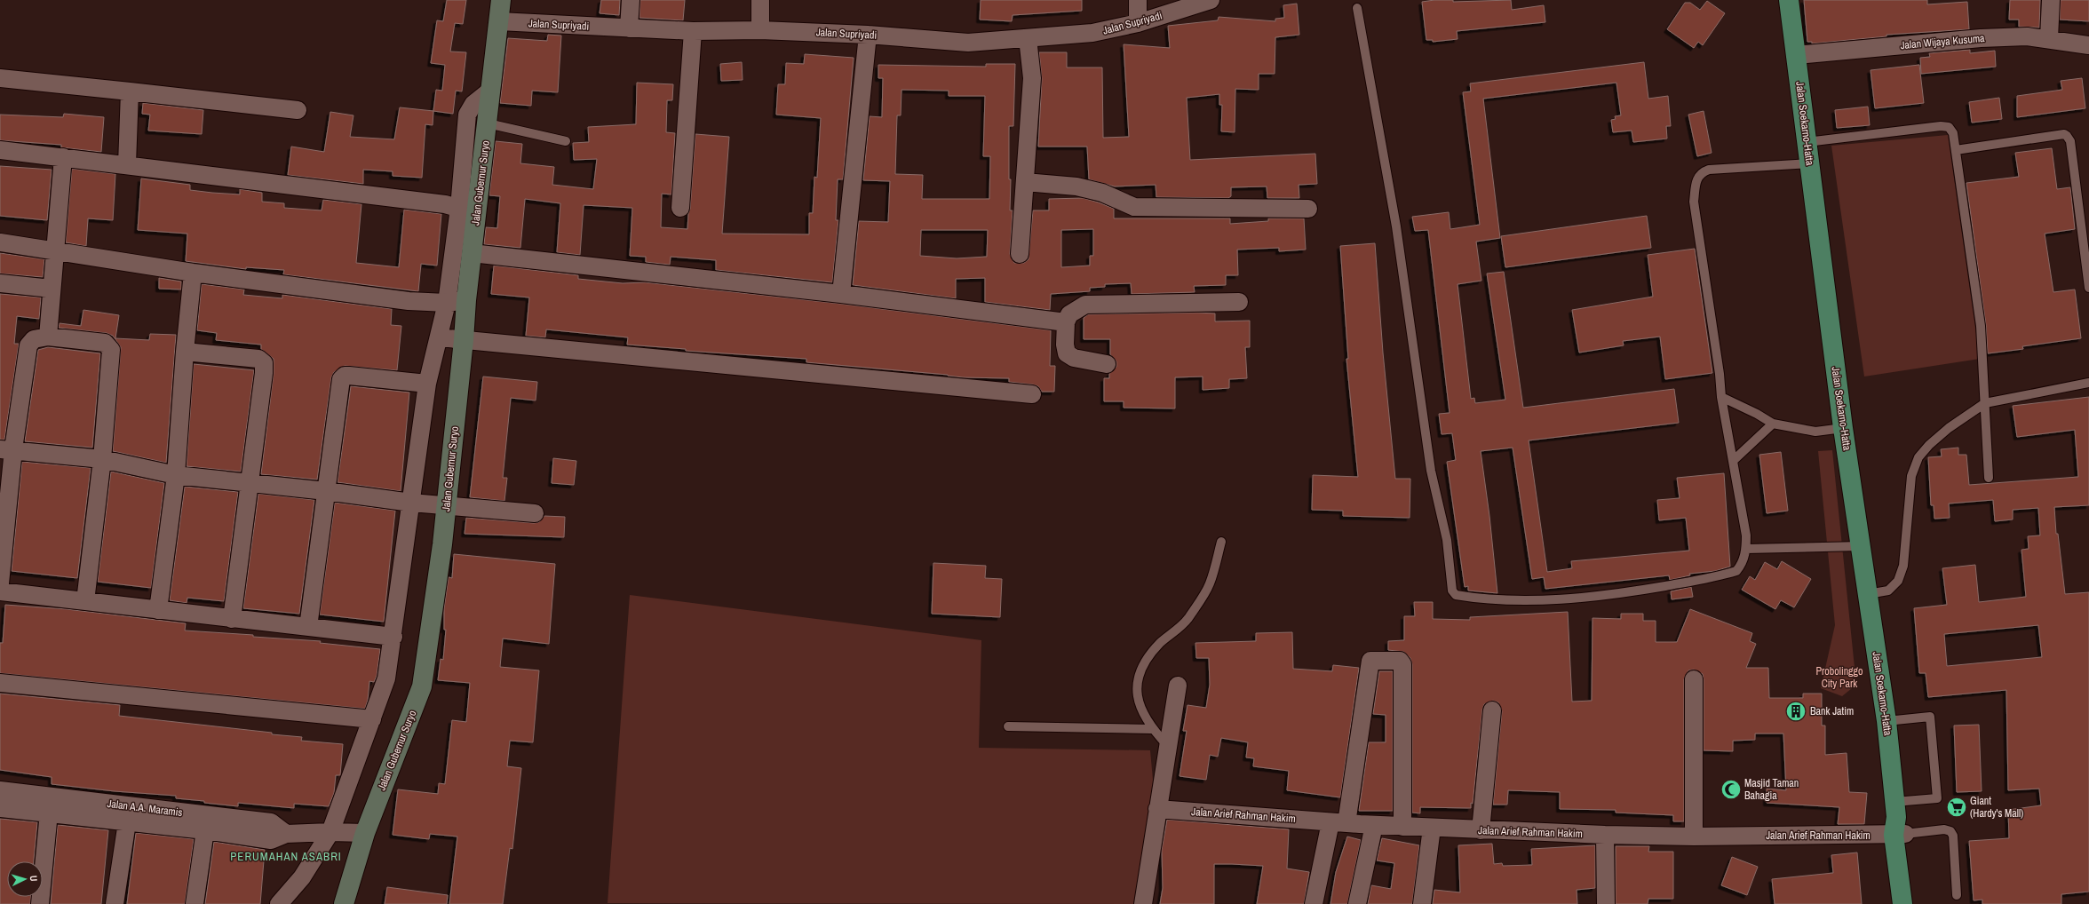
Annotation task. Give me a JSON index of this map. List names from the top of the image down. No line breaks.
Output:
{"streets":{"main road":["Jalan Soekarno-Hatta","Jalan Gubernur Suryo"],"street":["Jalan Supriyadi","Jalan Wijaya Kusuma","Jalan A.A. Maramis","Jalan Arief Rahman Hakim"]},"crossings":[["Jalan Supriyadi","Jalan Gubernur Suryo"],["Jalan Wijaya Kusuma","Jalan Soekarno-Hatta"],["Jalan Soekarno-Hatta","Jalan Arief Rahman Hakim"],["Jalan Gubernur Suryo","Jalan A.A. Maramis"]],"districts":["PERUMAHAN ASABRI"],"parks":["Probolinggo City Park"],"places":{"building":["Bank Jatim"],"mosque":["Masjid Taman Bahagia"],"supermarket":["Giant (Hardy's Mall)"]},"north":"right"}
